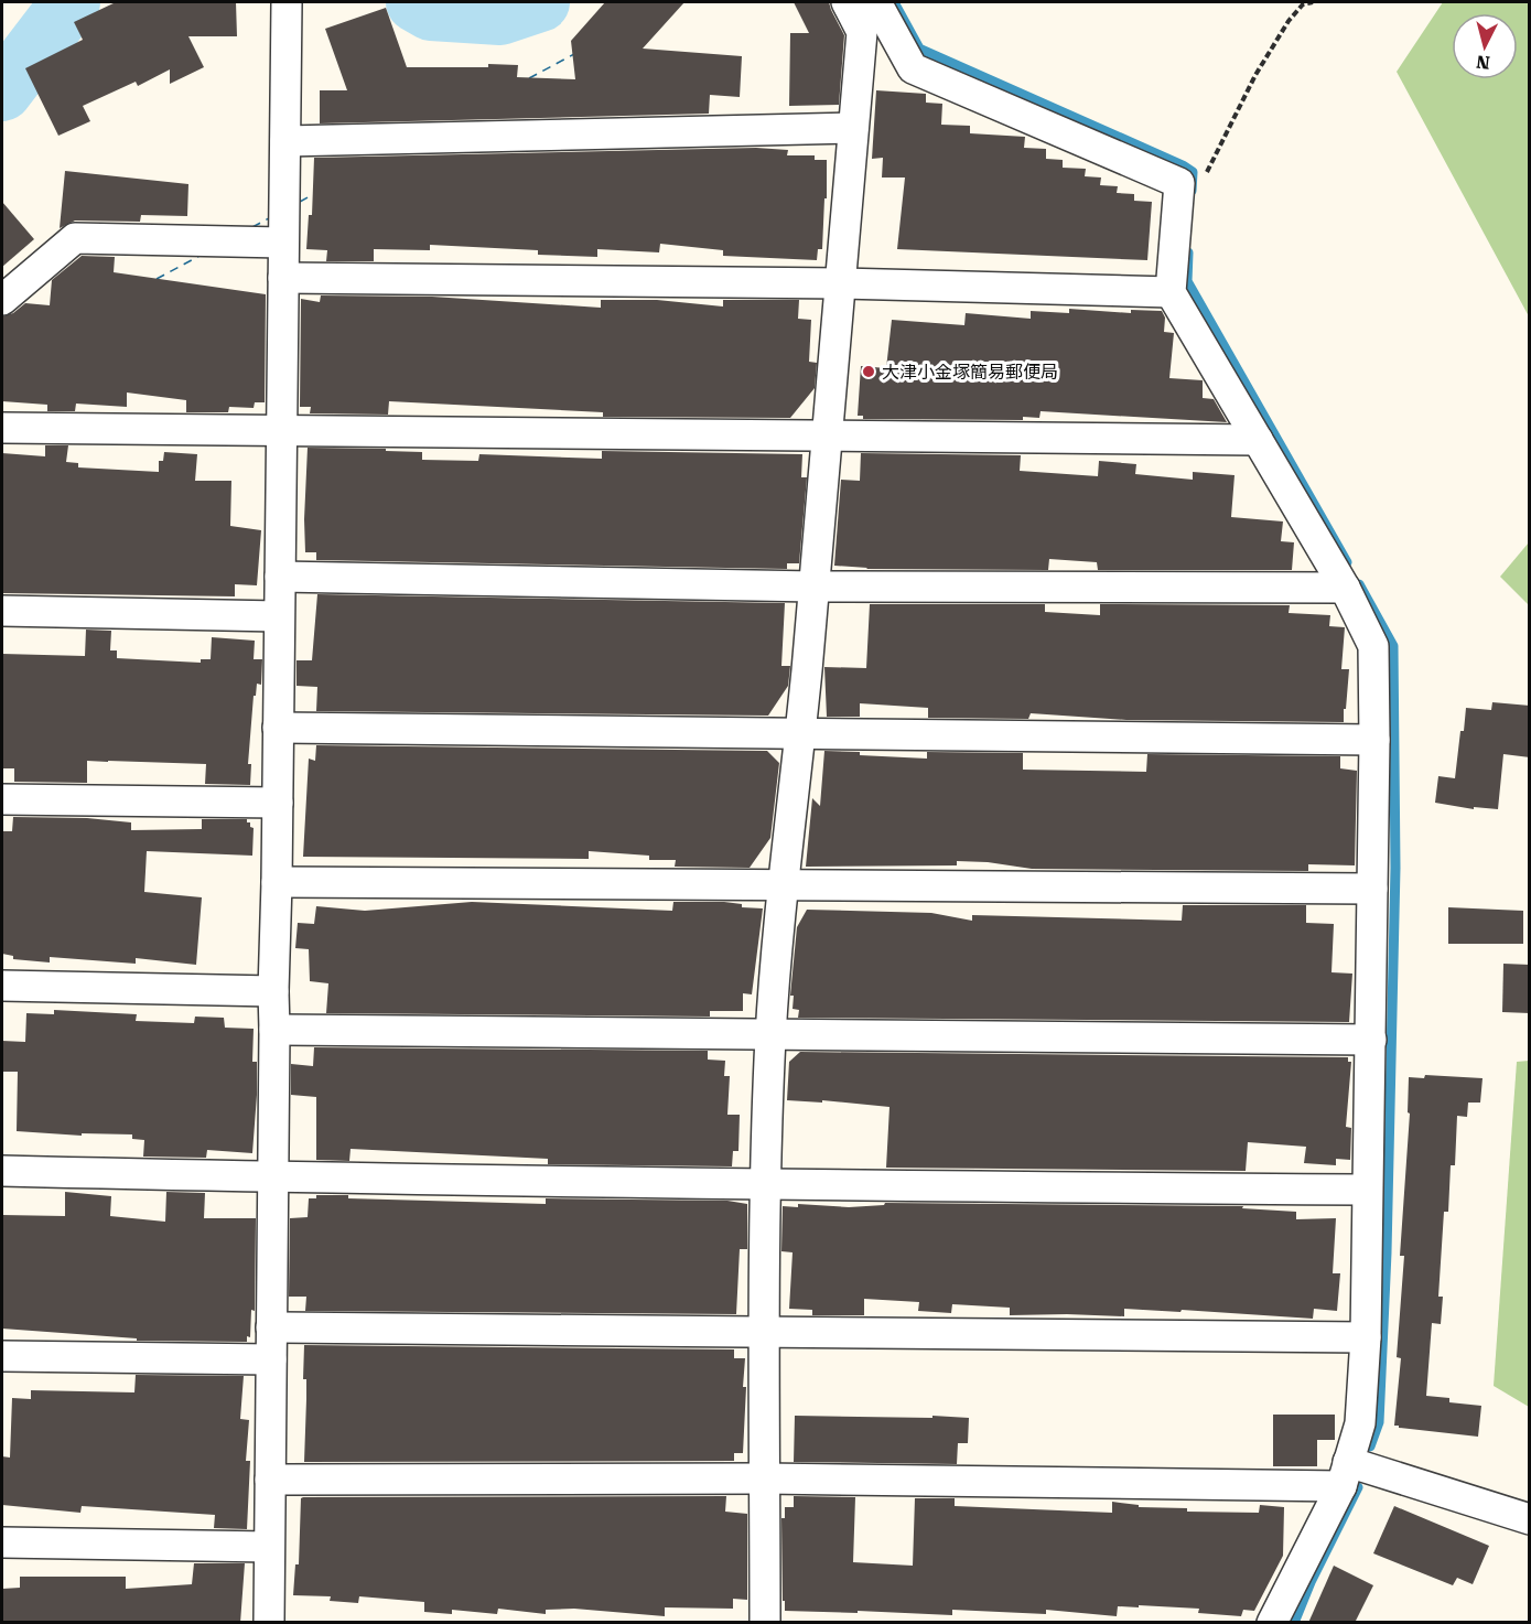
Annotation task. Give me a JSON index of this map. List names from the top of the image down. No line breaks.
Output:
{"places":["大津小金塚簡易郵便局"],"north":"bottom"}
